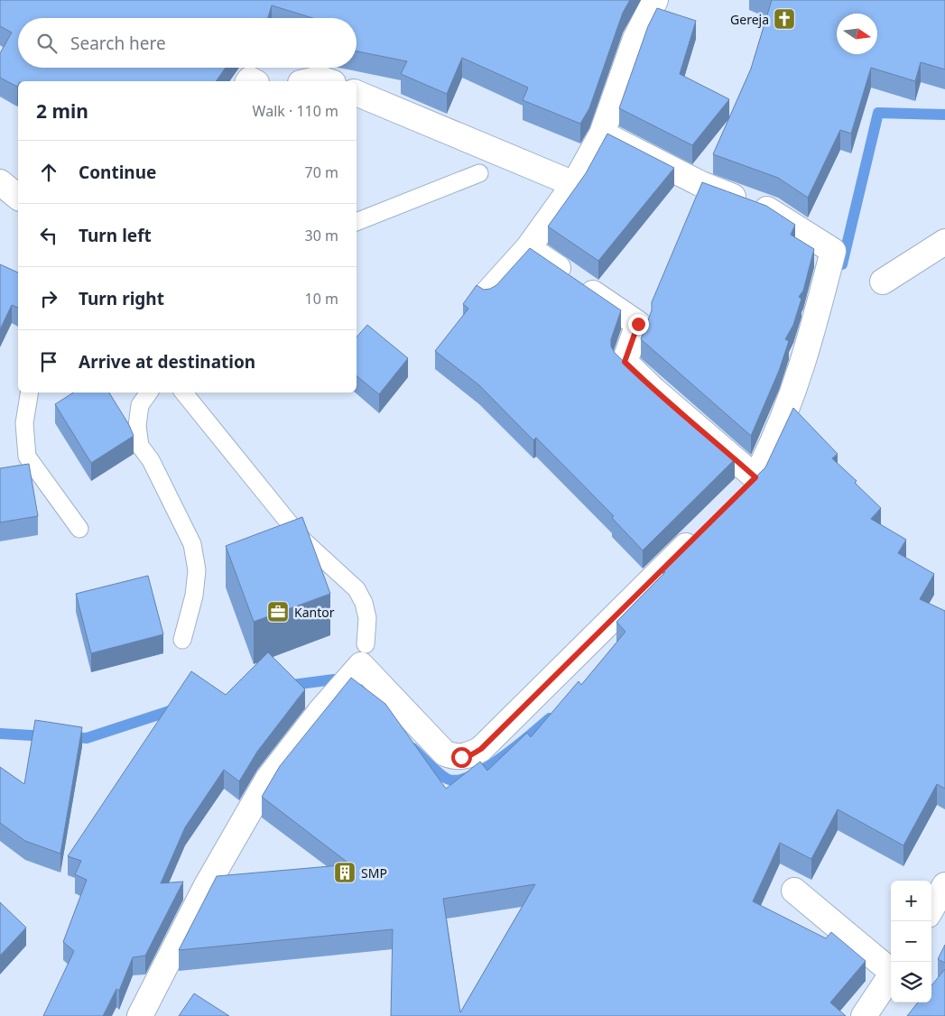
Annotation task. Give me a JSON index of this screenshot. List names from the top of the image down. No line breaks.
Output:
{"places":{"church":["Gereja"],"office":["Kantor"],"building":["SMP"]},"north":"right","page":{"search":"Search here","heading":["2 min","Walk · 110 m"],"list":[["Continue","70 m"],["Turn left","30 m"],["Turn right","10 m"],"Arrive at destination"],"map_buttons":["+","−"]}}
